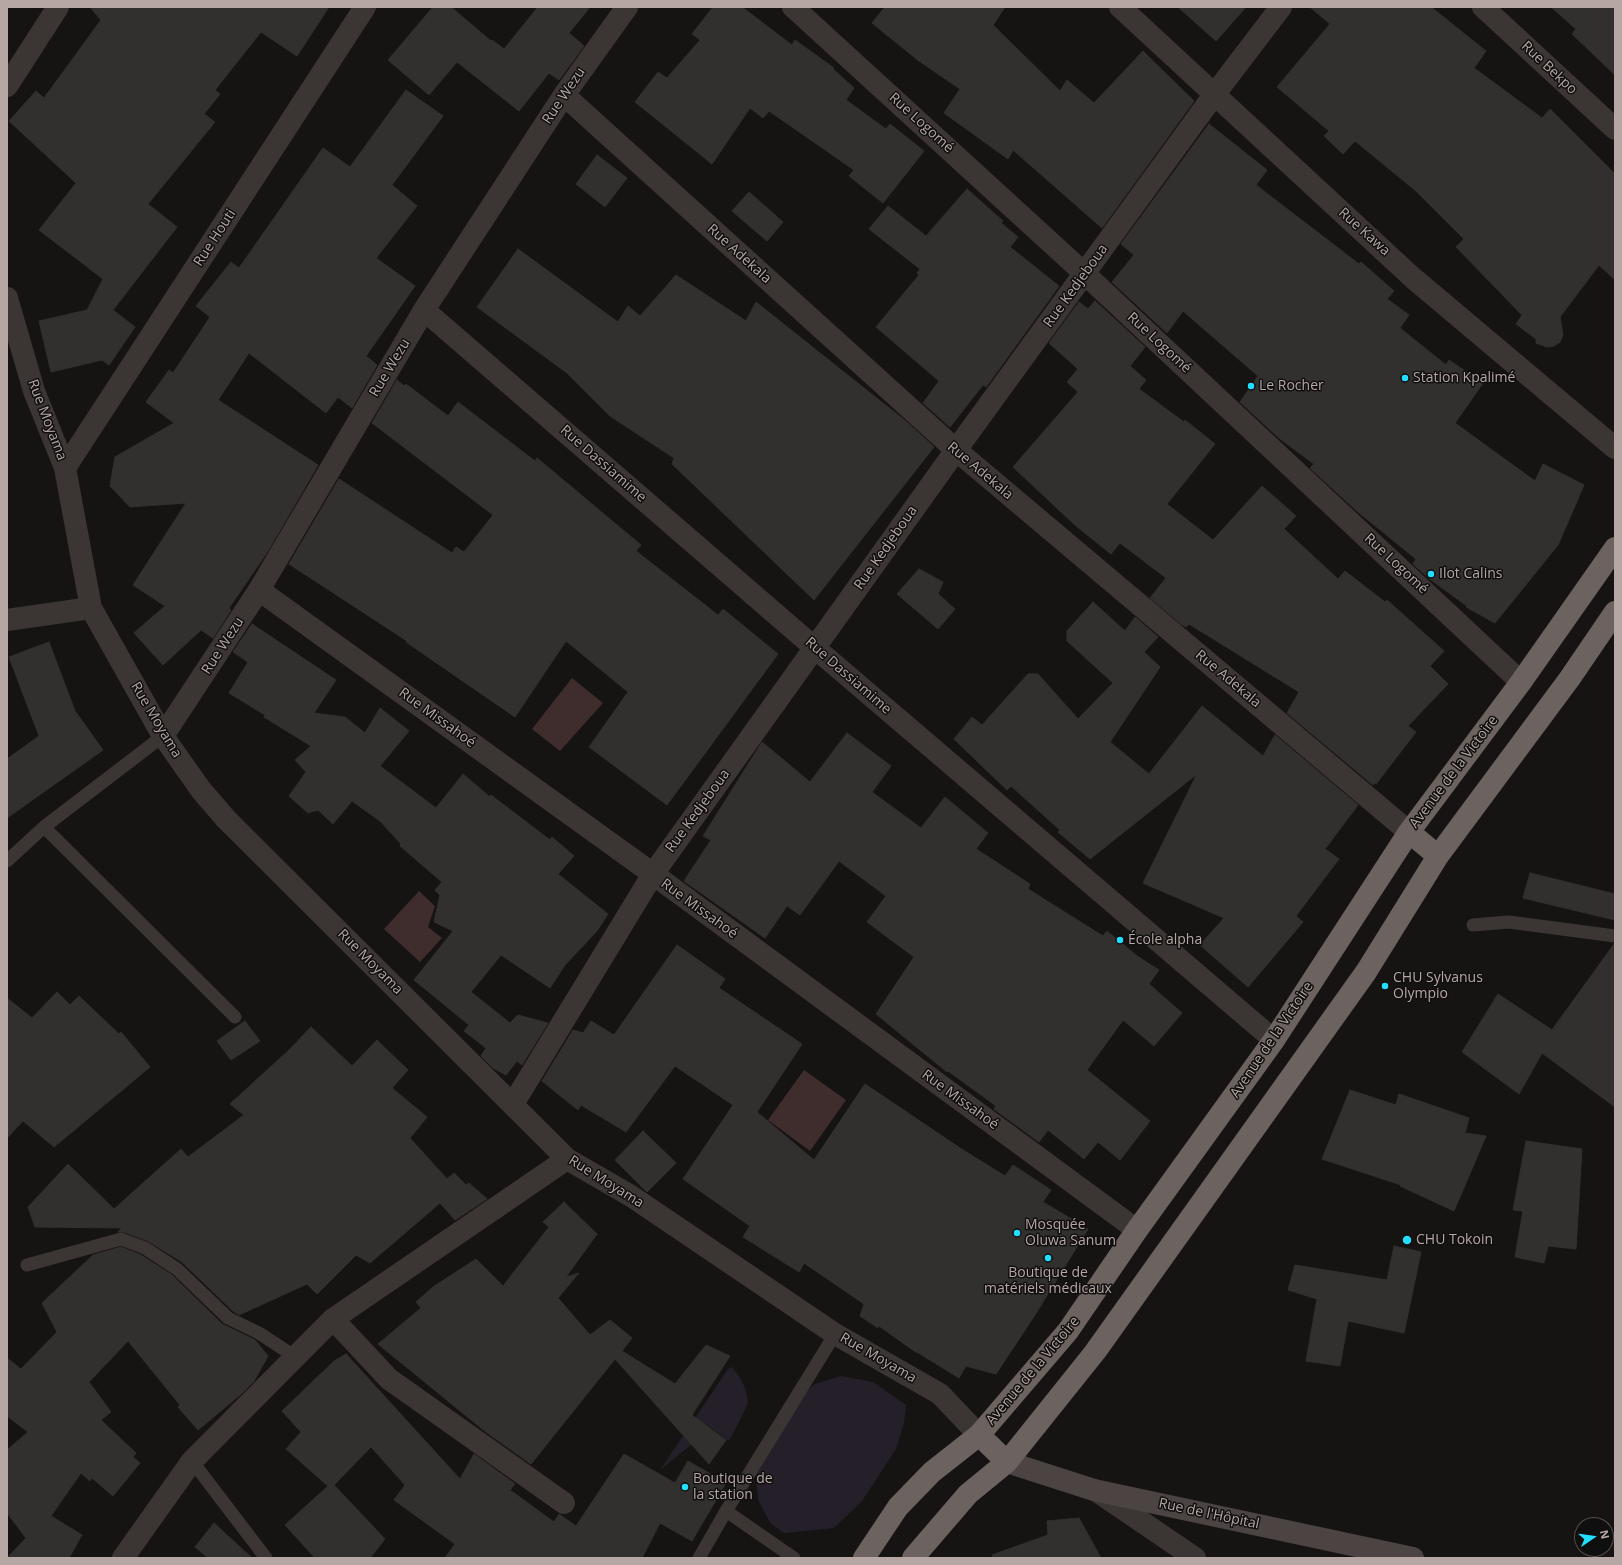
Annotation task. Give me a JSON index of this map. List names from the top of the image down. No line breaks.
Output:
{"streets":{"highway":["Avenue de la Victoire"],"street":["Rue Bekpo","Rue Wezu","Rue Logomé","Rue Kawa","Rue Houti","Rue Adekala","Rue Kedjeboua","Rue Moyama","Rue Dassiamime","Rue Missahoé","Rue de l'Hôpital"]},"crossings":[["Rue Wezu","Rue Adekala"],["Rue Wezu","Rue Moyama"],["Rue Wezu","Rue Dassiamime"],["Rue Wezu","Rue Missahoé"],["Rue Logomé","Rue Kedjeboua"],["Rue Logomé","Avenue de la Victoire"],["Rue Kawa","Rue Kedjeboua"],["Rue Houti","Rue Moyama"],["Rue Adekala","Rue Kedjeboua"],["Rue Adekala","Avenue de la Victoire"],["Rue Kedjeboua","Rue Moyama"],["Rue Kedjeboua","Rue Dassiamime"],["Rue Kedjeboua","Rue Missahoé"],["Rue Moyama","Avenue de la Victoire"],["Rue Dassiamime","Avenue de la Victoire"],["Rue Missahoé","Avenue de la Victoire"]],"places":["Station Kpalimé","Le Rocher","Ilot Calins","École alpha","CHU Sylvanus Olympio","Mosquée Oluwa Sanum","CHU Tokoin","Boutique de matériels médicaux","Boutique de la station"],"north":"right"}
